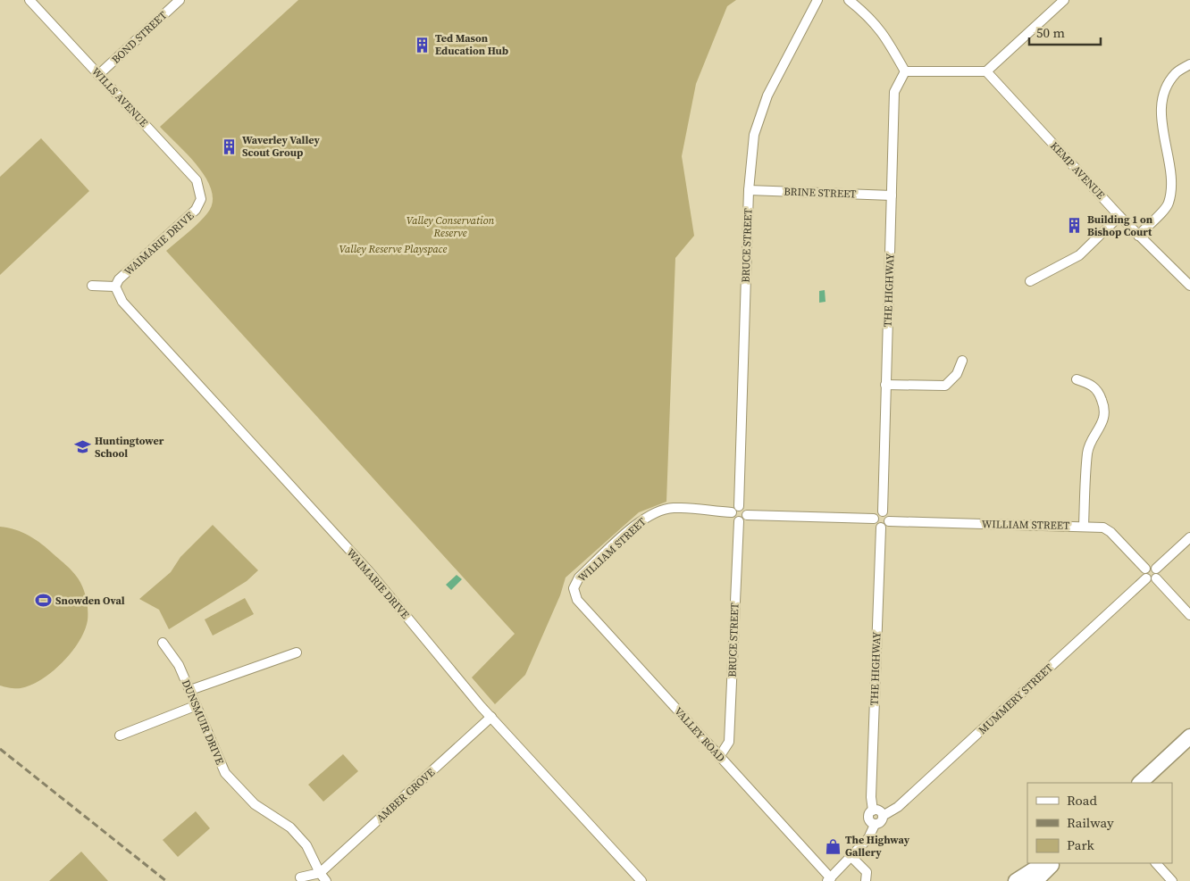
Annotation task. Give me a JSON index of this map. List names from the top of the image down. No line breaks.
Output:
{"streets":{"street":["BOND STREET","WILLS AVENUE","KEMP AVENUE","BRINE STREET","WAIMARIE DRIVE","BRUCE STREET","THE HIGHWAY","WILLIAM STREET","MUMMERY STREET","DUNSMUIR DRIVE","VALLEY ROAD","AMBER GROVE"]},"crossings":[["BOND STREET","WILLS AVENUE"],["WILLS AVENUE","WAIMARIE DRIVE"],["BRINE STREET","BRUCE STREET"],["BRINE STREET","THE HIGHWAY"],["WAIMARIE DRIVE","AMBER GROVE"],["BRUCE STREET","WILLIAM STREET"],["BRUCE STREET","VALLEY ROAD"],["THE HIGHWAY","WILLIAM STREET"],["THE HIGHWAY","MUMMERY STREET"],["WILLIAM STREET","MUMMERY STREET"],["WILLIAM STREET","VALLEY ROAD"],["DUNSMUIR DRIVE","AMBER GROVE"]],"parks":["Valley Conservation Reserve","Valley Reserve Playspace"],"places":{"building":["Ted Mason Education Hub","Waverley Valley Scout Group","Building 1 on Bishop Court"],"school or university":["Huntingtower School"],"sports":["Snowden Oval"],"shop":["The Highway Gallery"]},"legend":["Road","Railway","Park"],"scale_bar":"50 m"}
